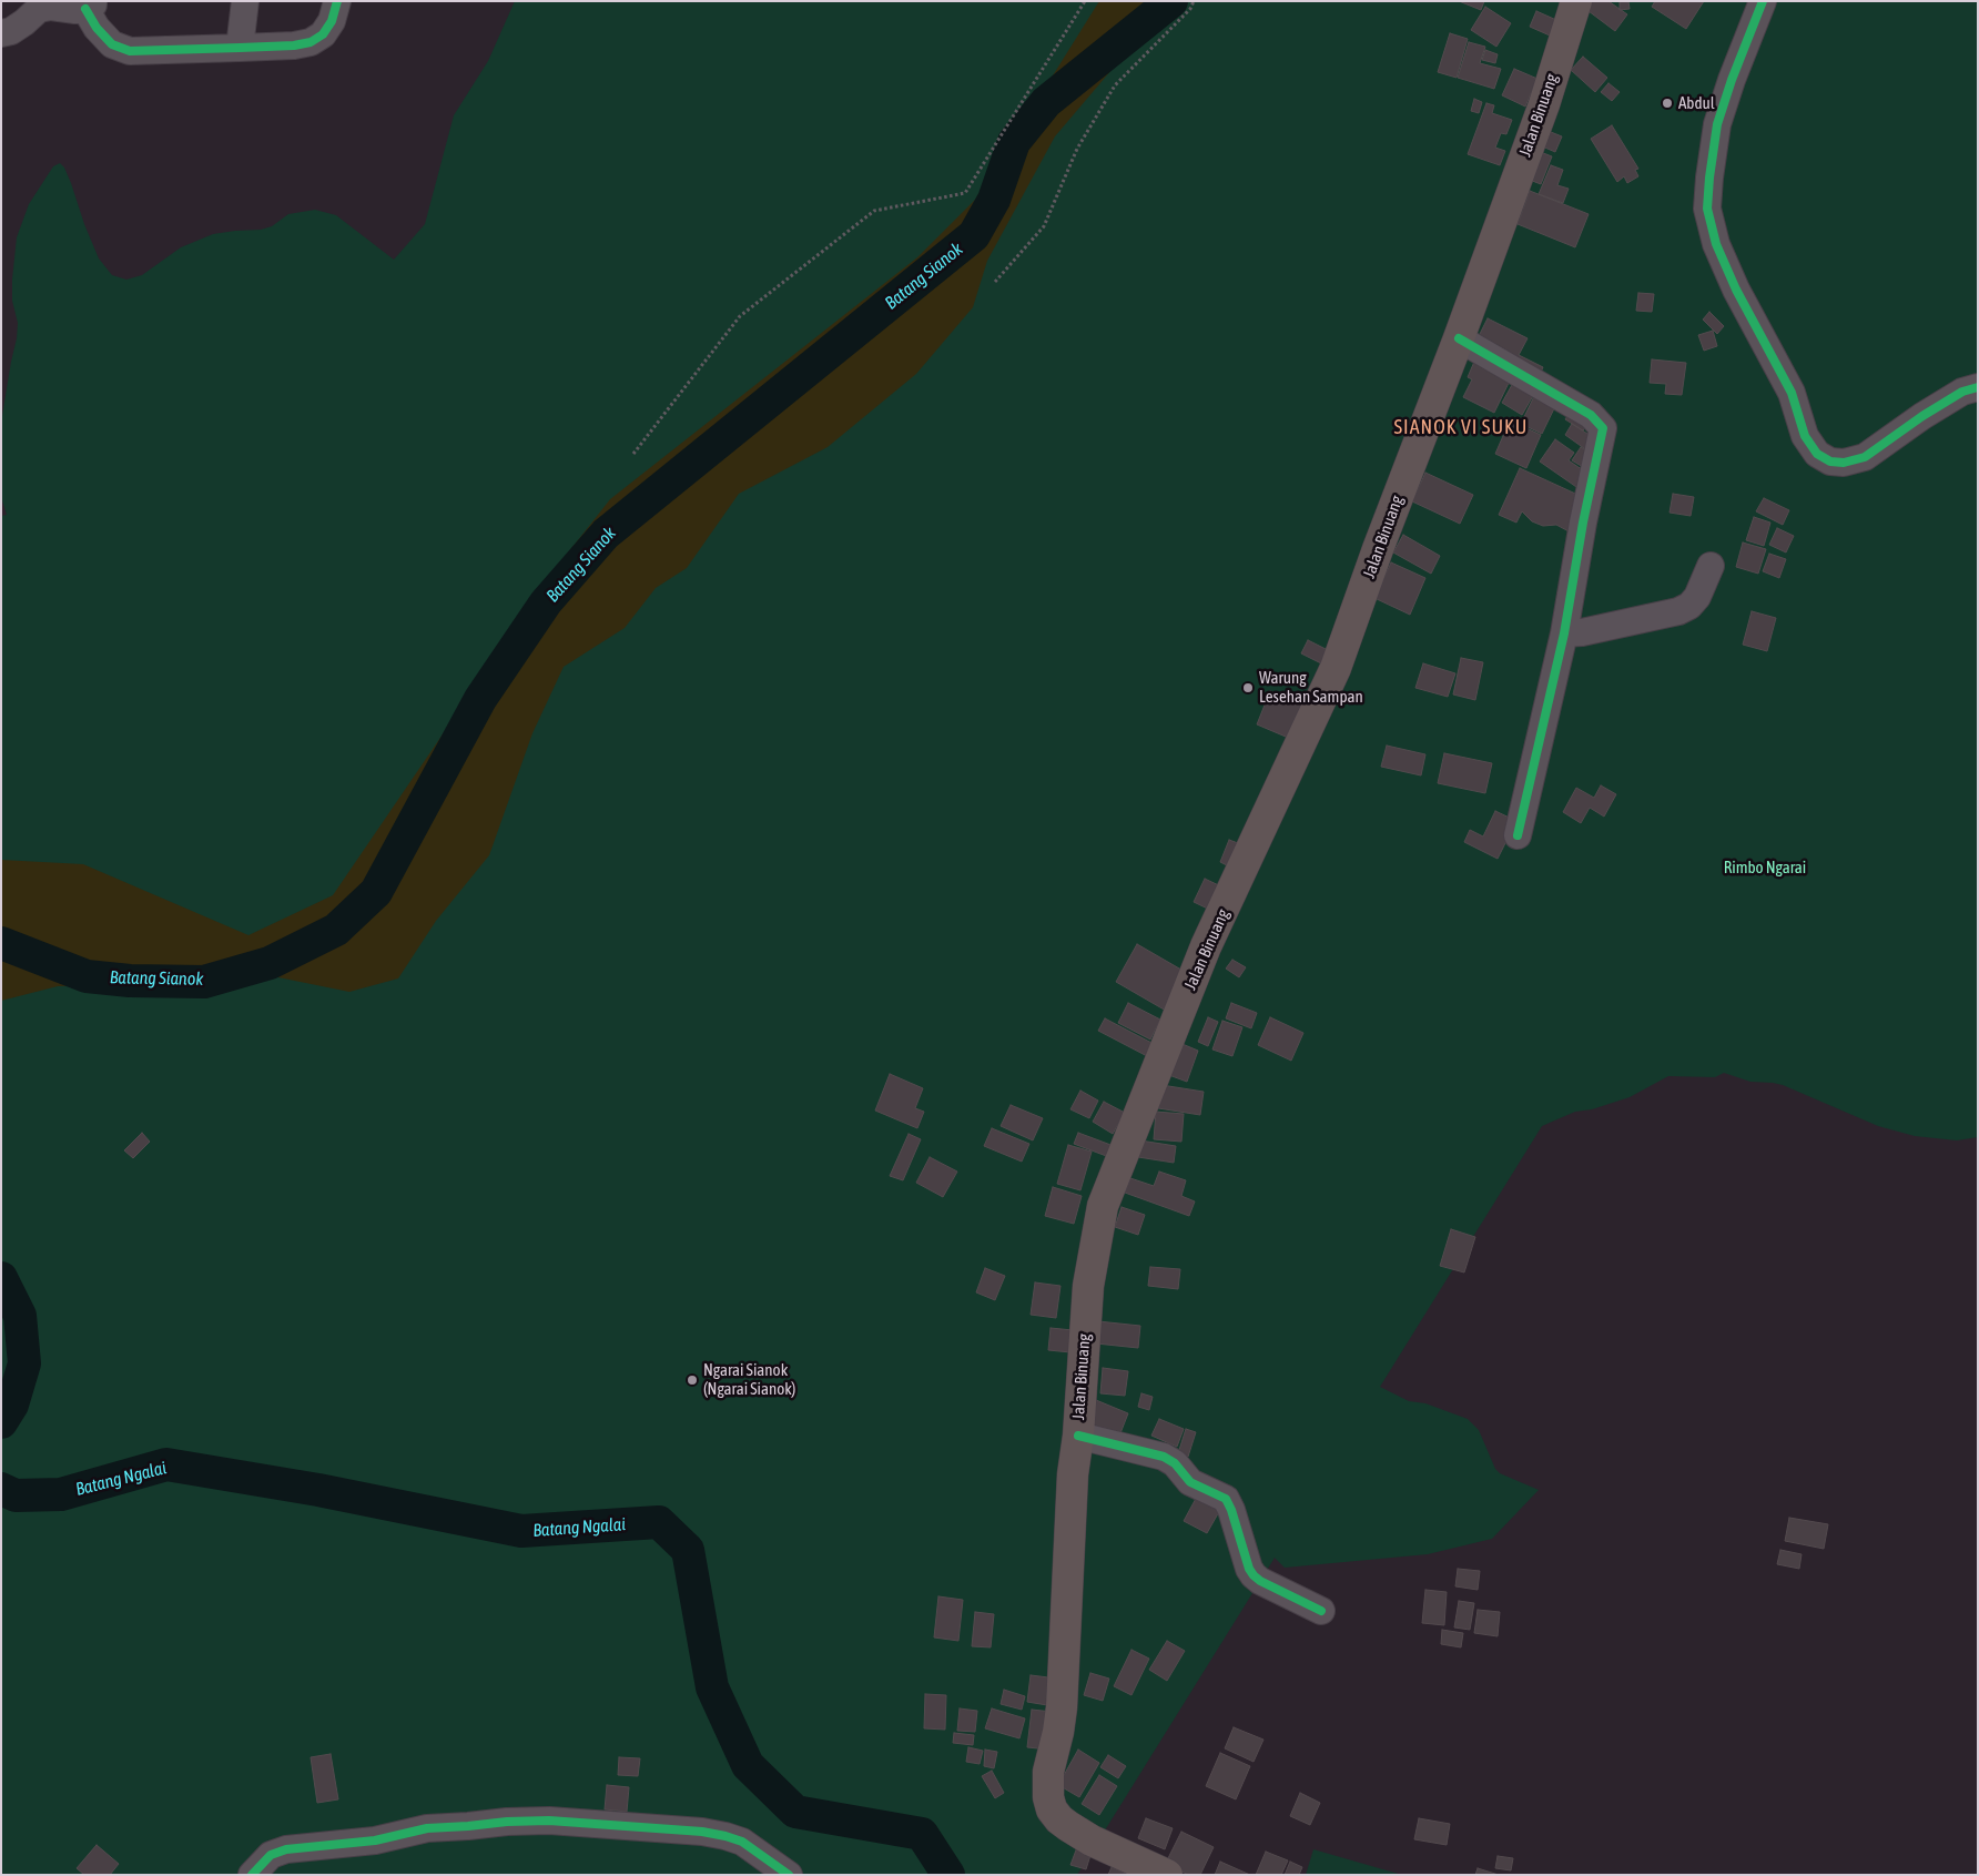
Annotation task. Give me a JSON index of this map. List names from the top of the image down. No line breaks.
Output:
{"streets":{"main road":["Jalan Binuang"]},"districts":["SIANOK VI SUKU"],"water":["Batang Sianok","Batang Ngalai"],"parks":["Rimbo Ngarai"],"places":["Abdul","Warung Lesehan Sampan","Ngarai Sianok (Ngarai Sianok)"]}
